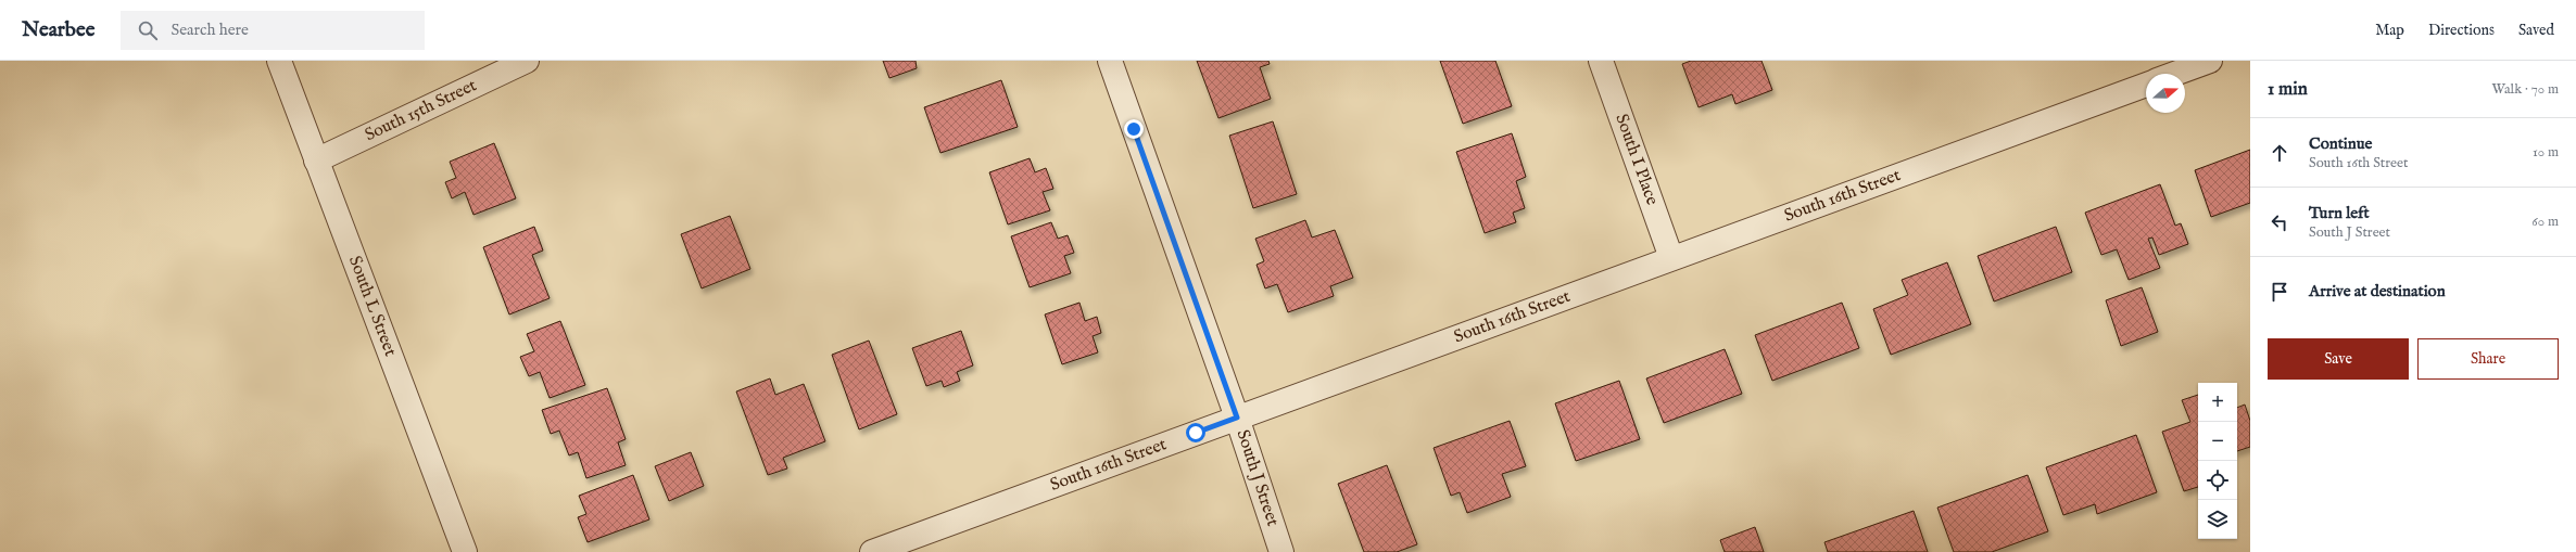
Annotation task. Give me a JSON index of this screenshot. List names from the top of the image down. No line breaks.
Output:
{"streets":{"street":["South 15th Street","South I Place","South 16th Street","South L Street","South J Street"]},"crossings":[["South 15th Street","South L Street"],["South I Place","South 16th Street"],["South 16th Street","South J Street"]],"north":"right","page":{"header":"Nearbee","search":"Search here","nav":["Map","Directions","Saved"],"heading":["1 min","Walk · 70 m"],"list":[["Continue","South 16th Street","10 m"],["Turn left","South J Street","60 m"],"Arrive at destination"],"buttons":["Save","Share"],"map_buttons":["+","−"]}}
